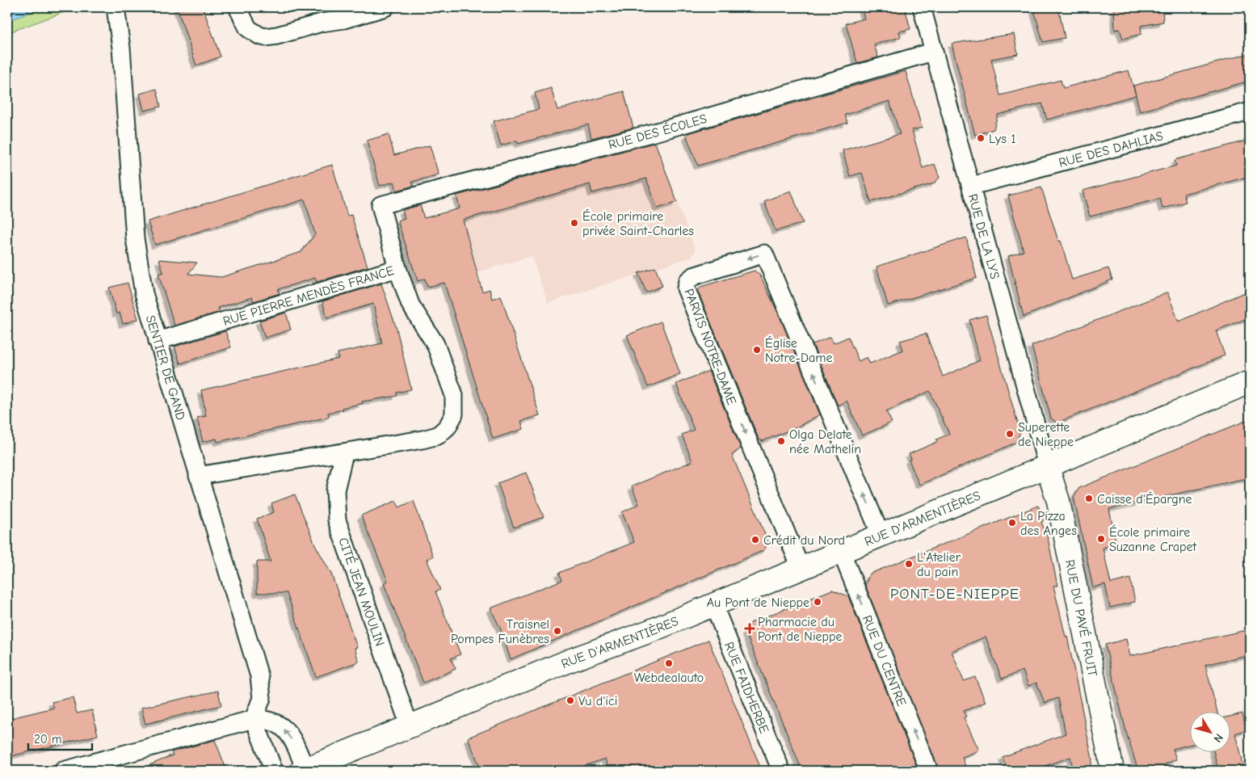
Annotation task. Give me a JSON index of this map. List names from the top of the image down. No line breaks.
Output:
{"streets":{"main road":["RUE D'ARMENTIÈRES","RUE DU PAVÉ FRUIT"],"street":["RUE DES ÉCOLES","RUE DES DAHLIAS","RUE DE LA LYS","RUE PIERRE MENDÈS FRANCE","PARVIS NOTRE-DAME","SENTIER DE GAND","CITÉ JEAN MOULIN","RUE DU CENTRE","RUE FAIDHERBE"]},"crossings":[["RUE DES ÉCOLES","RUE DE LA LYS"],["RUE DES ÉCOLES","RUE PIERRE MENDÈS FRANCE"],["RUE DES DAHLIAS","RUE DE LA LYS"],["RUE DE LA LYS","RUE D'ARMENTIÈRES"],["RUE DE LA LYS","RUE DU PAVÉ FRUIT"],["RUE PIERRE MENDÈS FRANCE","SENTIER DE GAND"],["PARVIS NOTRE-DAME","RUE D'ARMENTIÈRES"],["RUE D'ARMENTIÈRES","CITÉ JEAN MOULIN"],["RUE D'ARMENTIÈRES","RUE DU PAVÉ FRUIT"],["RUE D'ARMENTIÈRES","RUE DU CENTRE"],["RUE D'ARMENTIÈRES","RUE FAIDHERBE"]],"one_way":["RUE DU CENTRE"],"districts":["PONT-DE-NIEPPE"],"places":{"other":["Lys 1","École primaire privée Saint-Charles","Église Notre-Dame","Superette de Nieppe","Olga Delate née Mathelin","Caisse d'Épargne","La Pizza des Anges","École primaire Suzanne Crapet","Crédit du Nord","L'Atelier du pain","Au Pont de Nieppe","Traisnel Pompes Funèbres","Webdealauto","Vu d'ici"],"health":["Pharmacie du Pont de Nieppe"]},"scale_bar":"20 m","north":"bottom right"}
